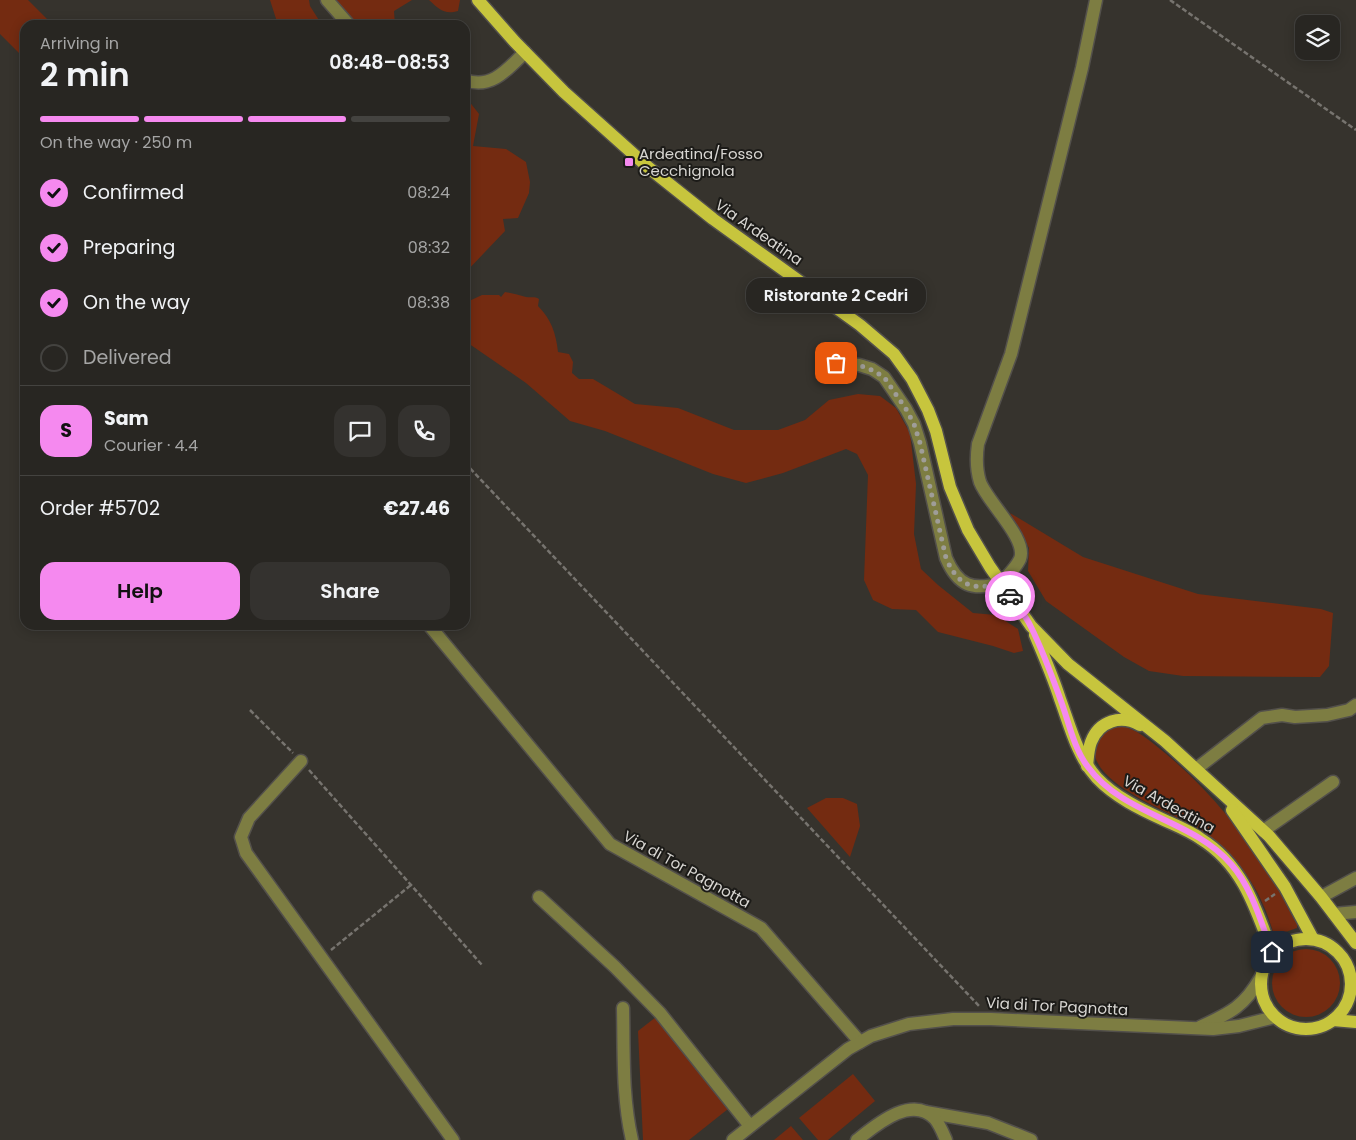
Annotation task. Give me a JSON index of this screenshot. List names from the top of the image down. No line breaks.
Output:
{"streets":{"main road":["Via Ardeatina"],"street":["Via di Tor Pagnotta"]},"crossings":[["Via Ardeatina","Via di Tor Pagnotta"]],"places":{"transit":["Ardeatina/Fosso Cecchignola"],"other":["Ristorante 2 Cedri"]},"page":{"heading":["2 min","Arriving in","08:48–08:53"],"panel":["Sam","Courier · 4.4","Order #5702","€27.46"],"bar":"On the way · 250 m","list":[["Confirmed","08:24"],["Preparing","08:32"],["On the way","08:38"],"Delivered"],"bubble":"Ristorante 2 Cedri","round":"S","buttons":["Help","Share"]}}
